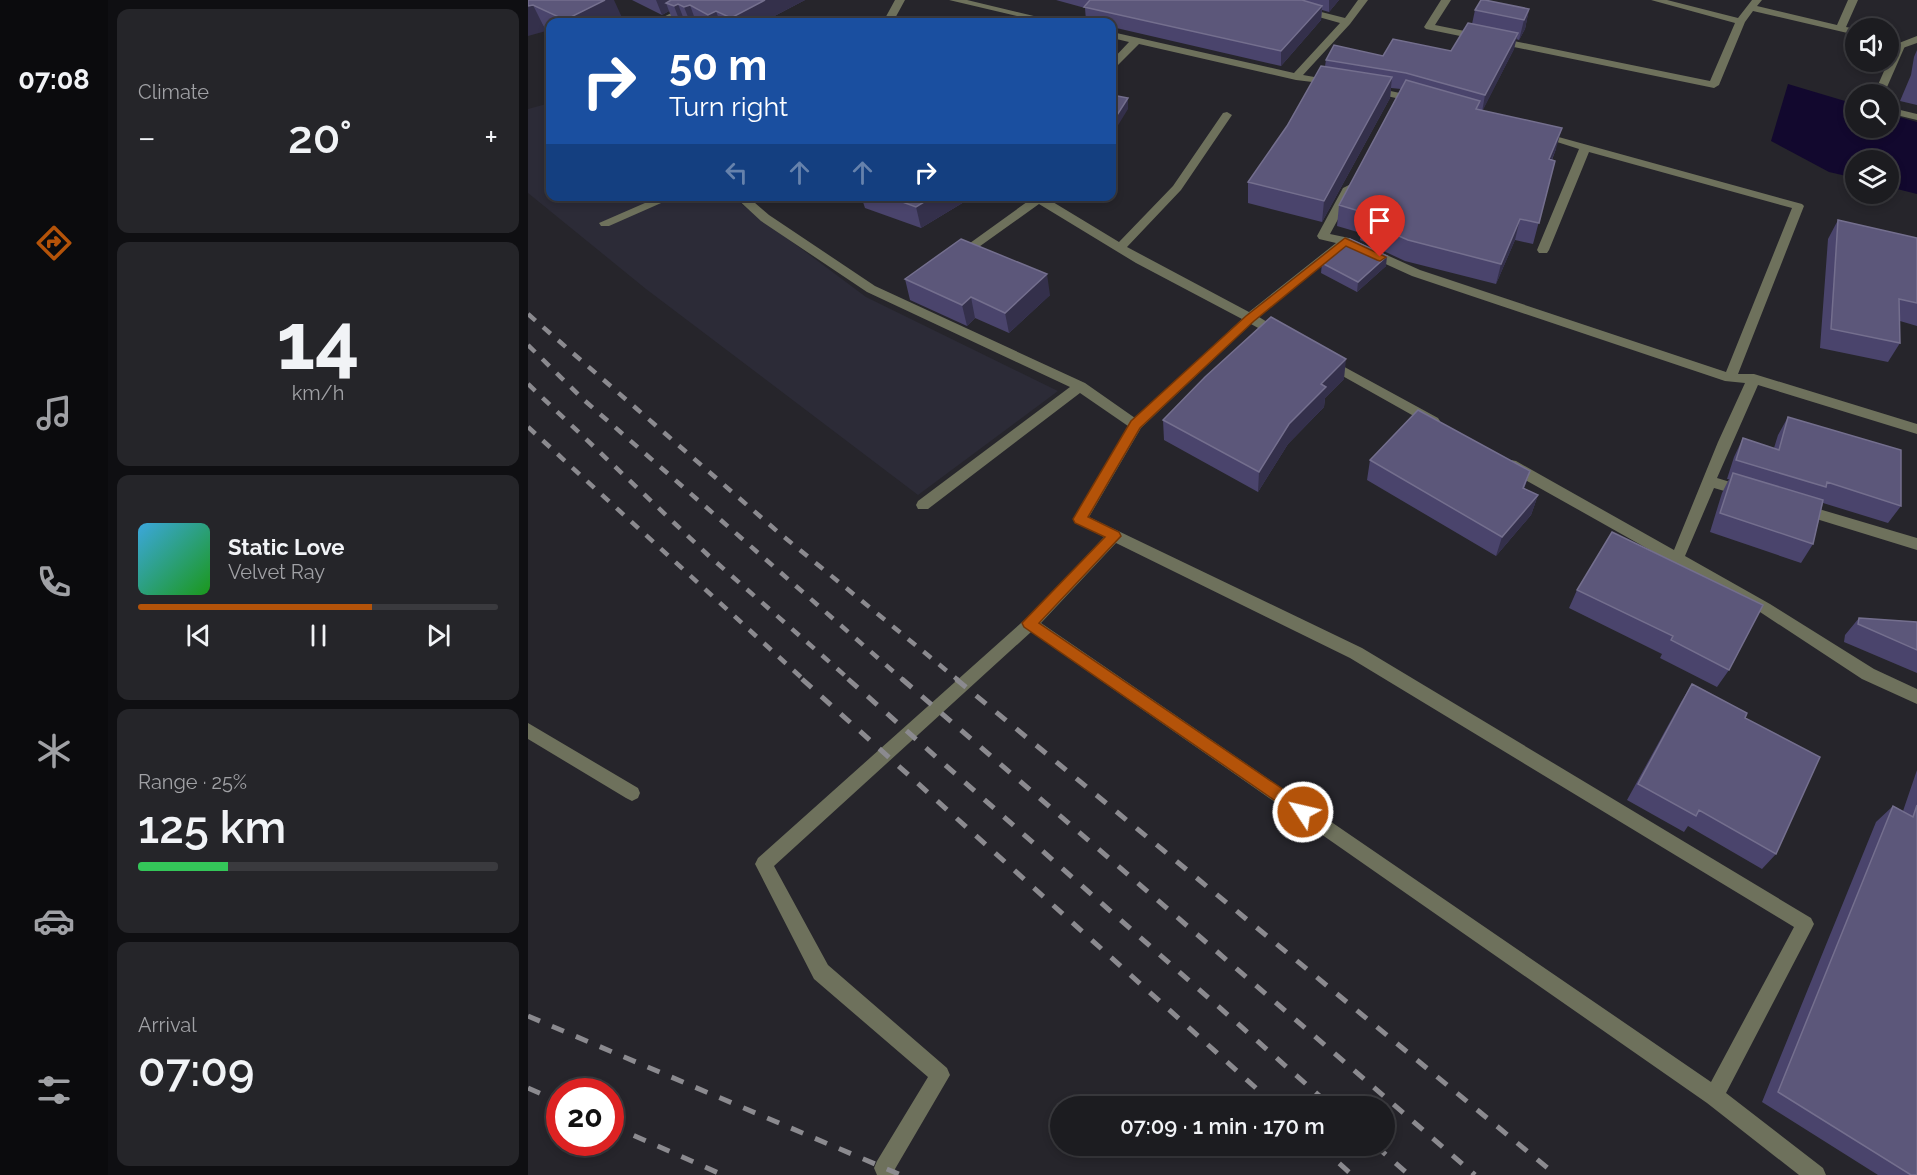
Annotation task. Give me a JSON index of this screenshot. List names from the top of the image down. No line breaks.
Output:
{"page":{"tabs":"07:08","tile":["Climate",["14","km/h"],["Range · 25%","125 km"],["Arrival","07:09"]],"turn":["50 m","Turn right"],"heat":["−","20°","+"],"song":["Static Love","Velvet Ray"],"limit":"20","trip":"07:09 · 1 min · 170 m"}}
